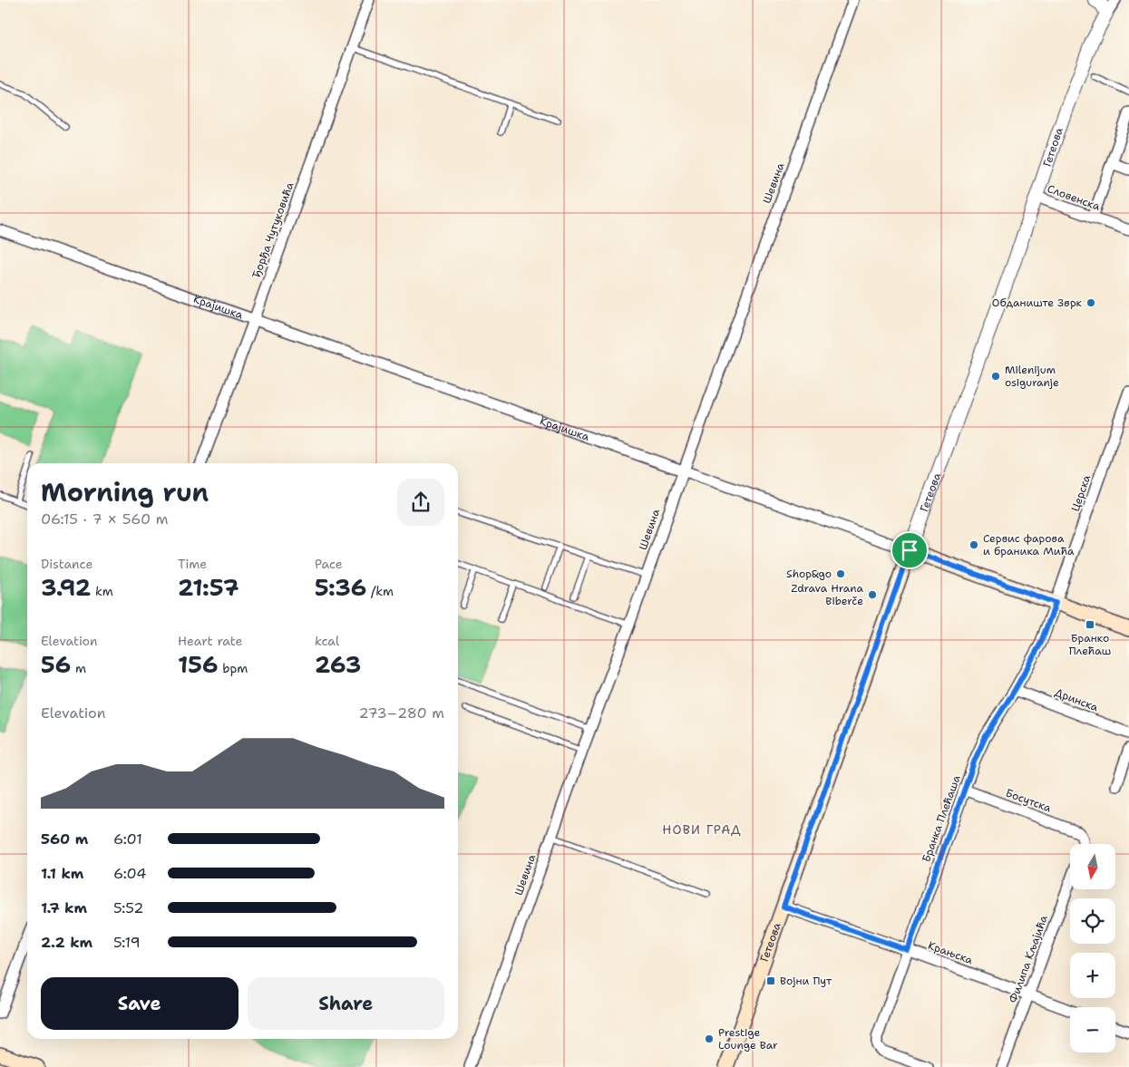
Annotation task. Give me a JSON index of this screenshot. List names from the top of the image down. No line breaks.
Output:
{"streets":{"main road":["Гетеова","Крајишка"],"street":["Шевина","Словенска","Ђорђа Чутуковића","Церска","Дринска","Босутска","Бранка Плећаша","Крањска","Филипа Кљајића"]},"crossings":[["Гетеова","Словенска"],["Гетеова","Крајишка"],["Гетеова","Крањска"],["Шевина","Крајишка"],["Ђорђа Чутуковића","Крајишка"],["Крајишка","Церска"],["Крајишка","Бранка Плећаша"],["Церска","Бранка Плећаша"],["Дринска","Бранка Плећаша"],["Босутска","Бранка Плећаша"],["Бранка Плећаша","Крањска"],["Крањска","Филипа Кљајића"]],"districts":["НОВИ ГРАД"],"places":{"other":["Обданиште Зврк","Milenijum osiguranje","Сервис фарова и браника Мића","Shop&go","Zdrava Hrana Biberče","Prestige Lounge Bar"],"transit":["Бранко Плећаш","Војни Пут"]},"north":"bottom","page":{"heading":["Morning run","06:15 · 7 × 560 m"],"stats":[["Distance","3.92 km"],["Time","21:57"],["Pace","5:36 /km"],["Elevation","56 m"],["Heart rate","156 bpm"],["kcal","263"]],"chart":["Elevation","273–280 m"],"list":[{"name":"560 m","note":"6:01"},{"name":"1.1 km","note":"6:04"},{"name":"1.7 km","note":"5:52"},{"name":"2.2 km","note":"5:19"}],"map_buttons":["+","−"],"buttons":["Save","Share"]}}
